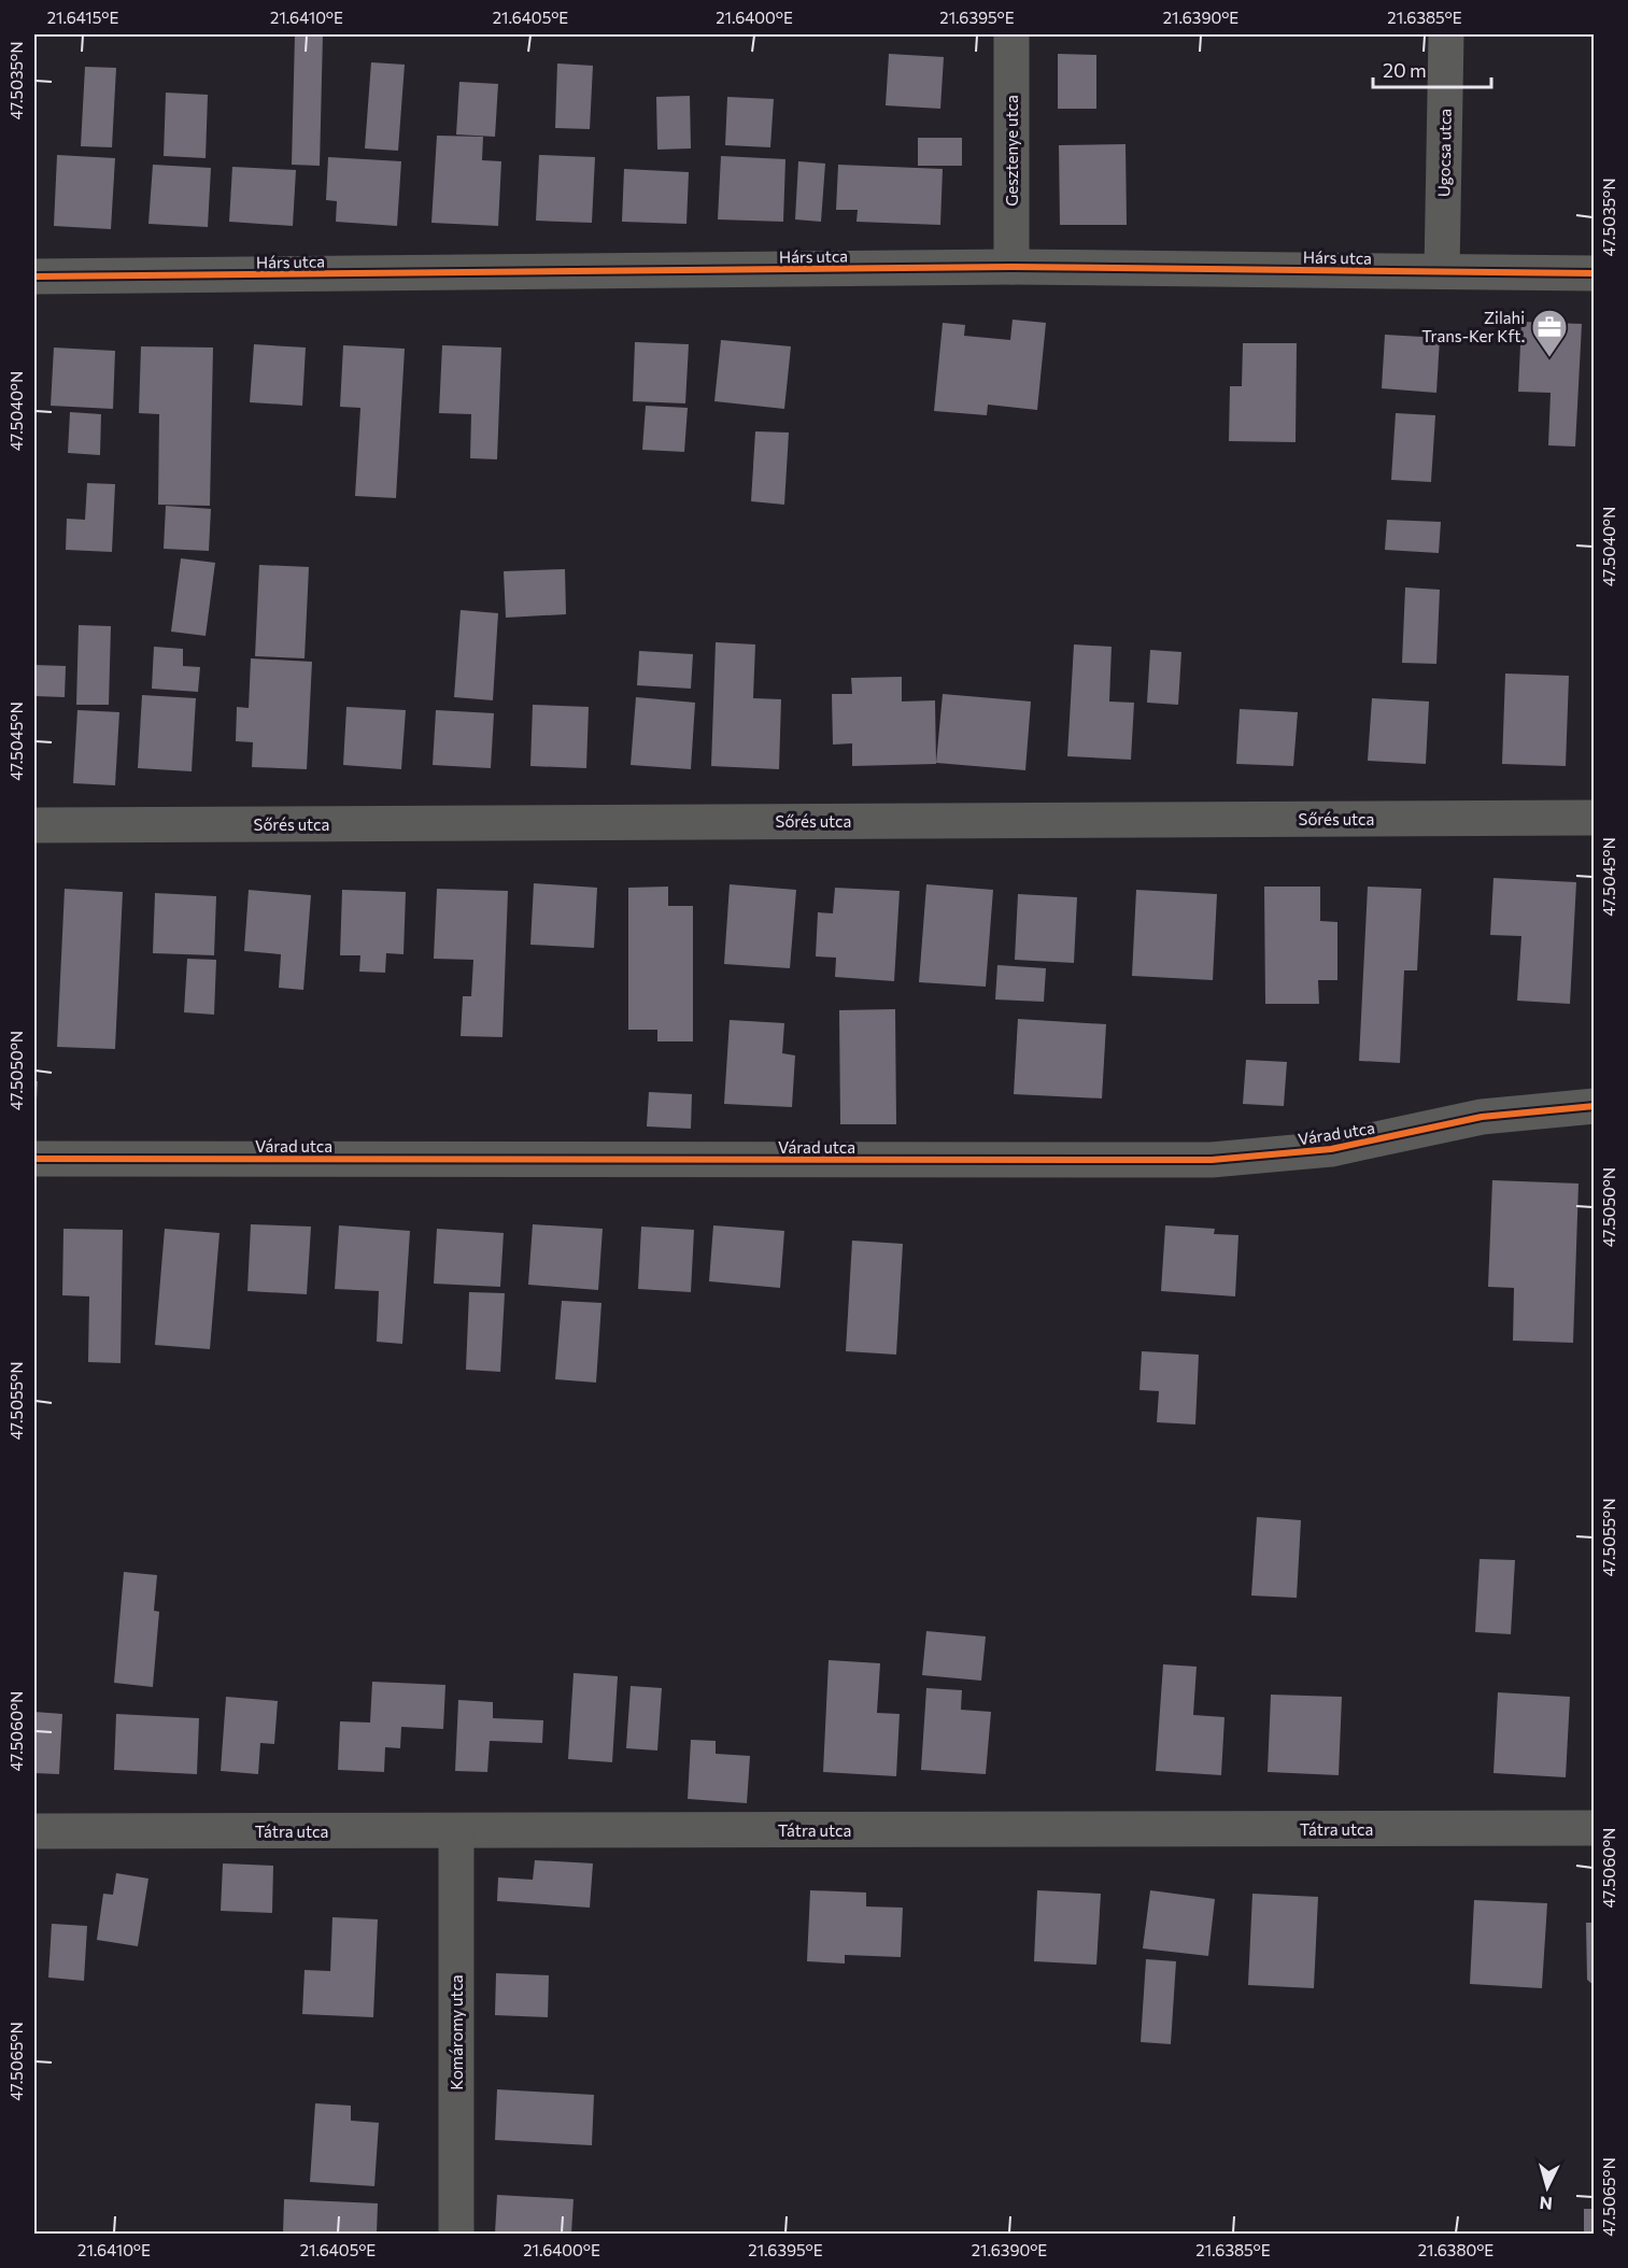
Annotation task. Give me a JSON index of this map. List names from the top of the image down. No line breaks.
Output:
{"streets":{"street":["Gesztenye utca","Ugocsa utca","Hárs utca","Sőrés utca","Várad utca","Tátra utca","Komáromy utca"]},"crossings":[["Gesztenye utca","Hárs utca"],["Ugocsa utca","Hárs utca"],["Tátra utca","Komáromy utca"]],"places":{"office":["Zilahi Trans-Ker Kft."]},"scale_bar":"20 m","north":"bottom","coordinates":["21.6415°E","21.6410°E","21.6405°E","21.6400°E","21.6395°E","21.6390°E","21.6385°E","47.5035°N","47.5040°N","47.5045°N","47.5050°N","47.5055°N","47.5060°N","47.5065°N","21.6380°E"]}
